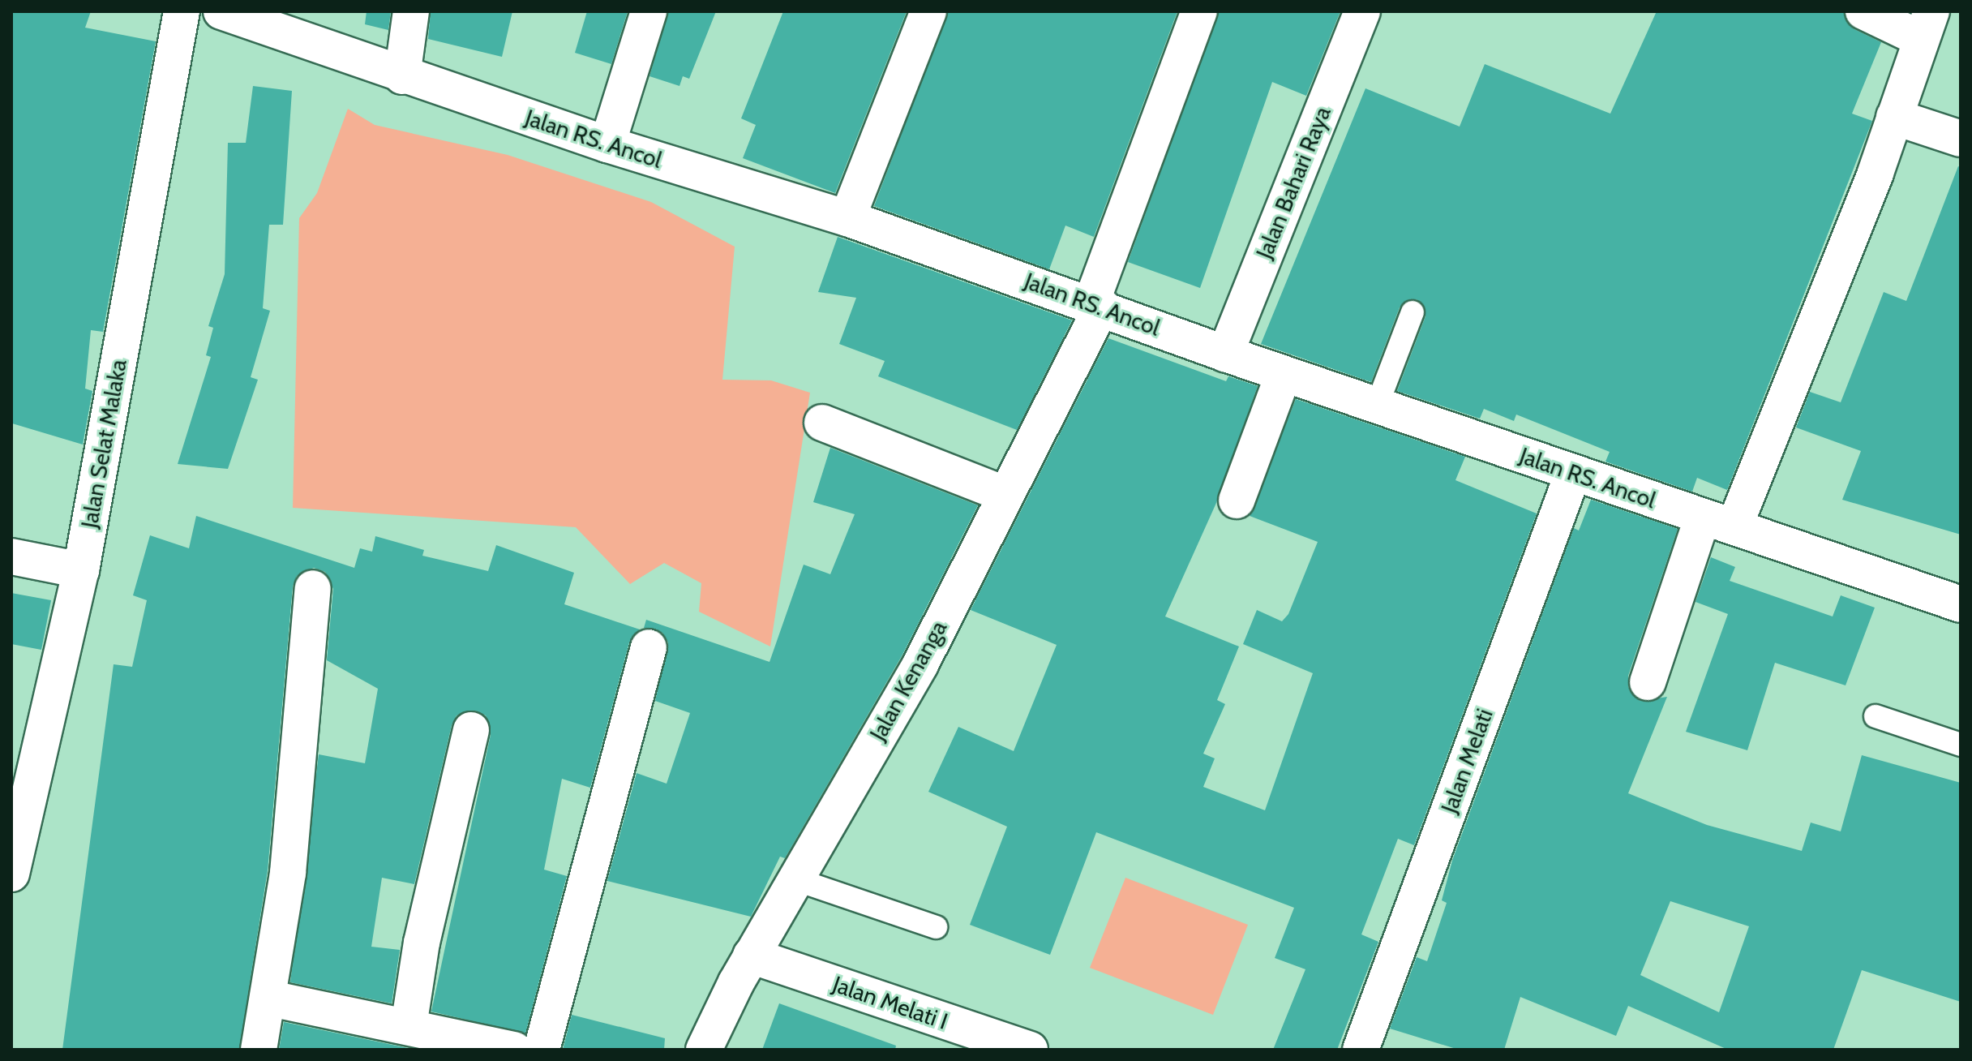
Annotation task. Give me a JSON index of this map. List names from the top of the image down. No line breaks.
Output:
{"streets":{"street":["Jalan RS. Ancol","Jalan Bahari Raya","Jalan Selat Malaka","Jalan Kenanga","Jalan Melati","Jalan Melati I"]},"crossings":[["Jalan RS. Ancol","Jalan Bahari Raya"],["Jalan RS. Ancol","Jalan Kenanga"],["Jalan RS. Ancol","Jalan Melati"],["Jalan Kenanga","Jalan Melati I"]]}
